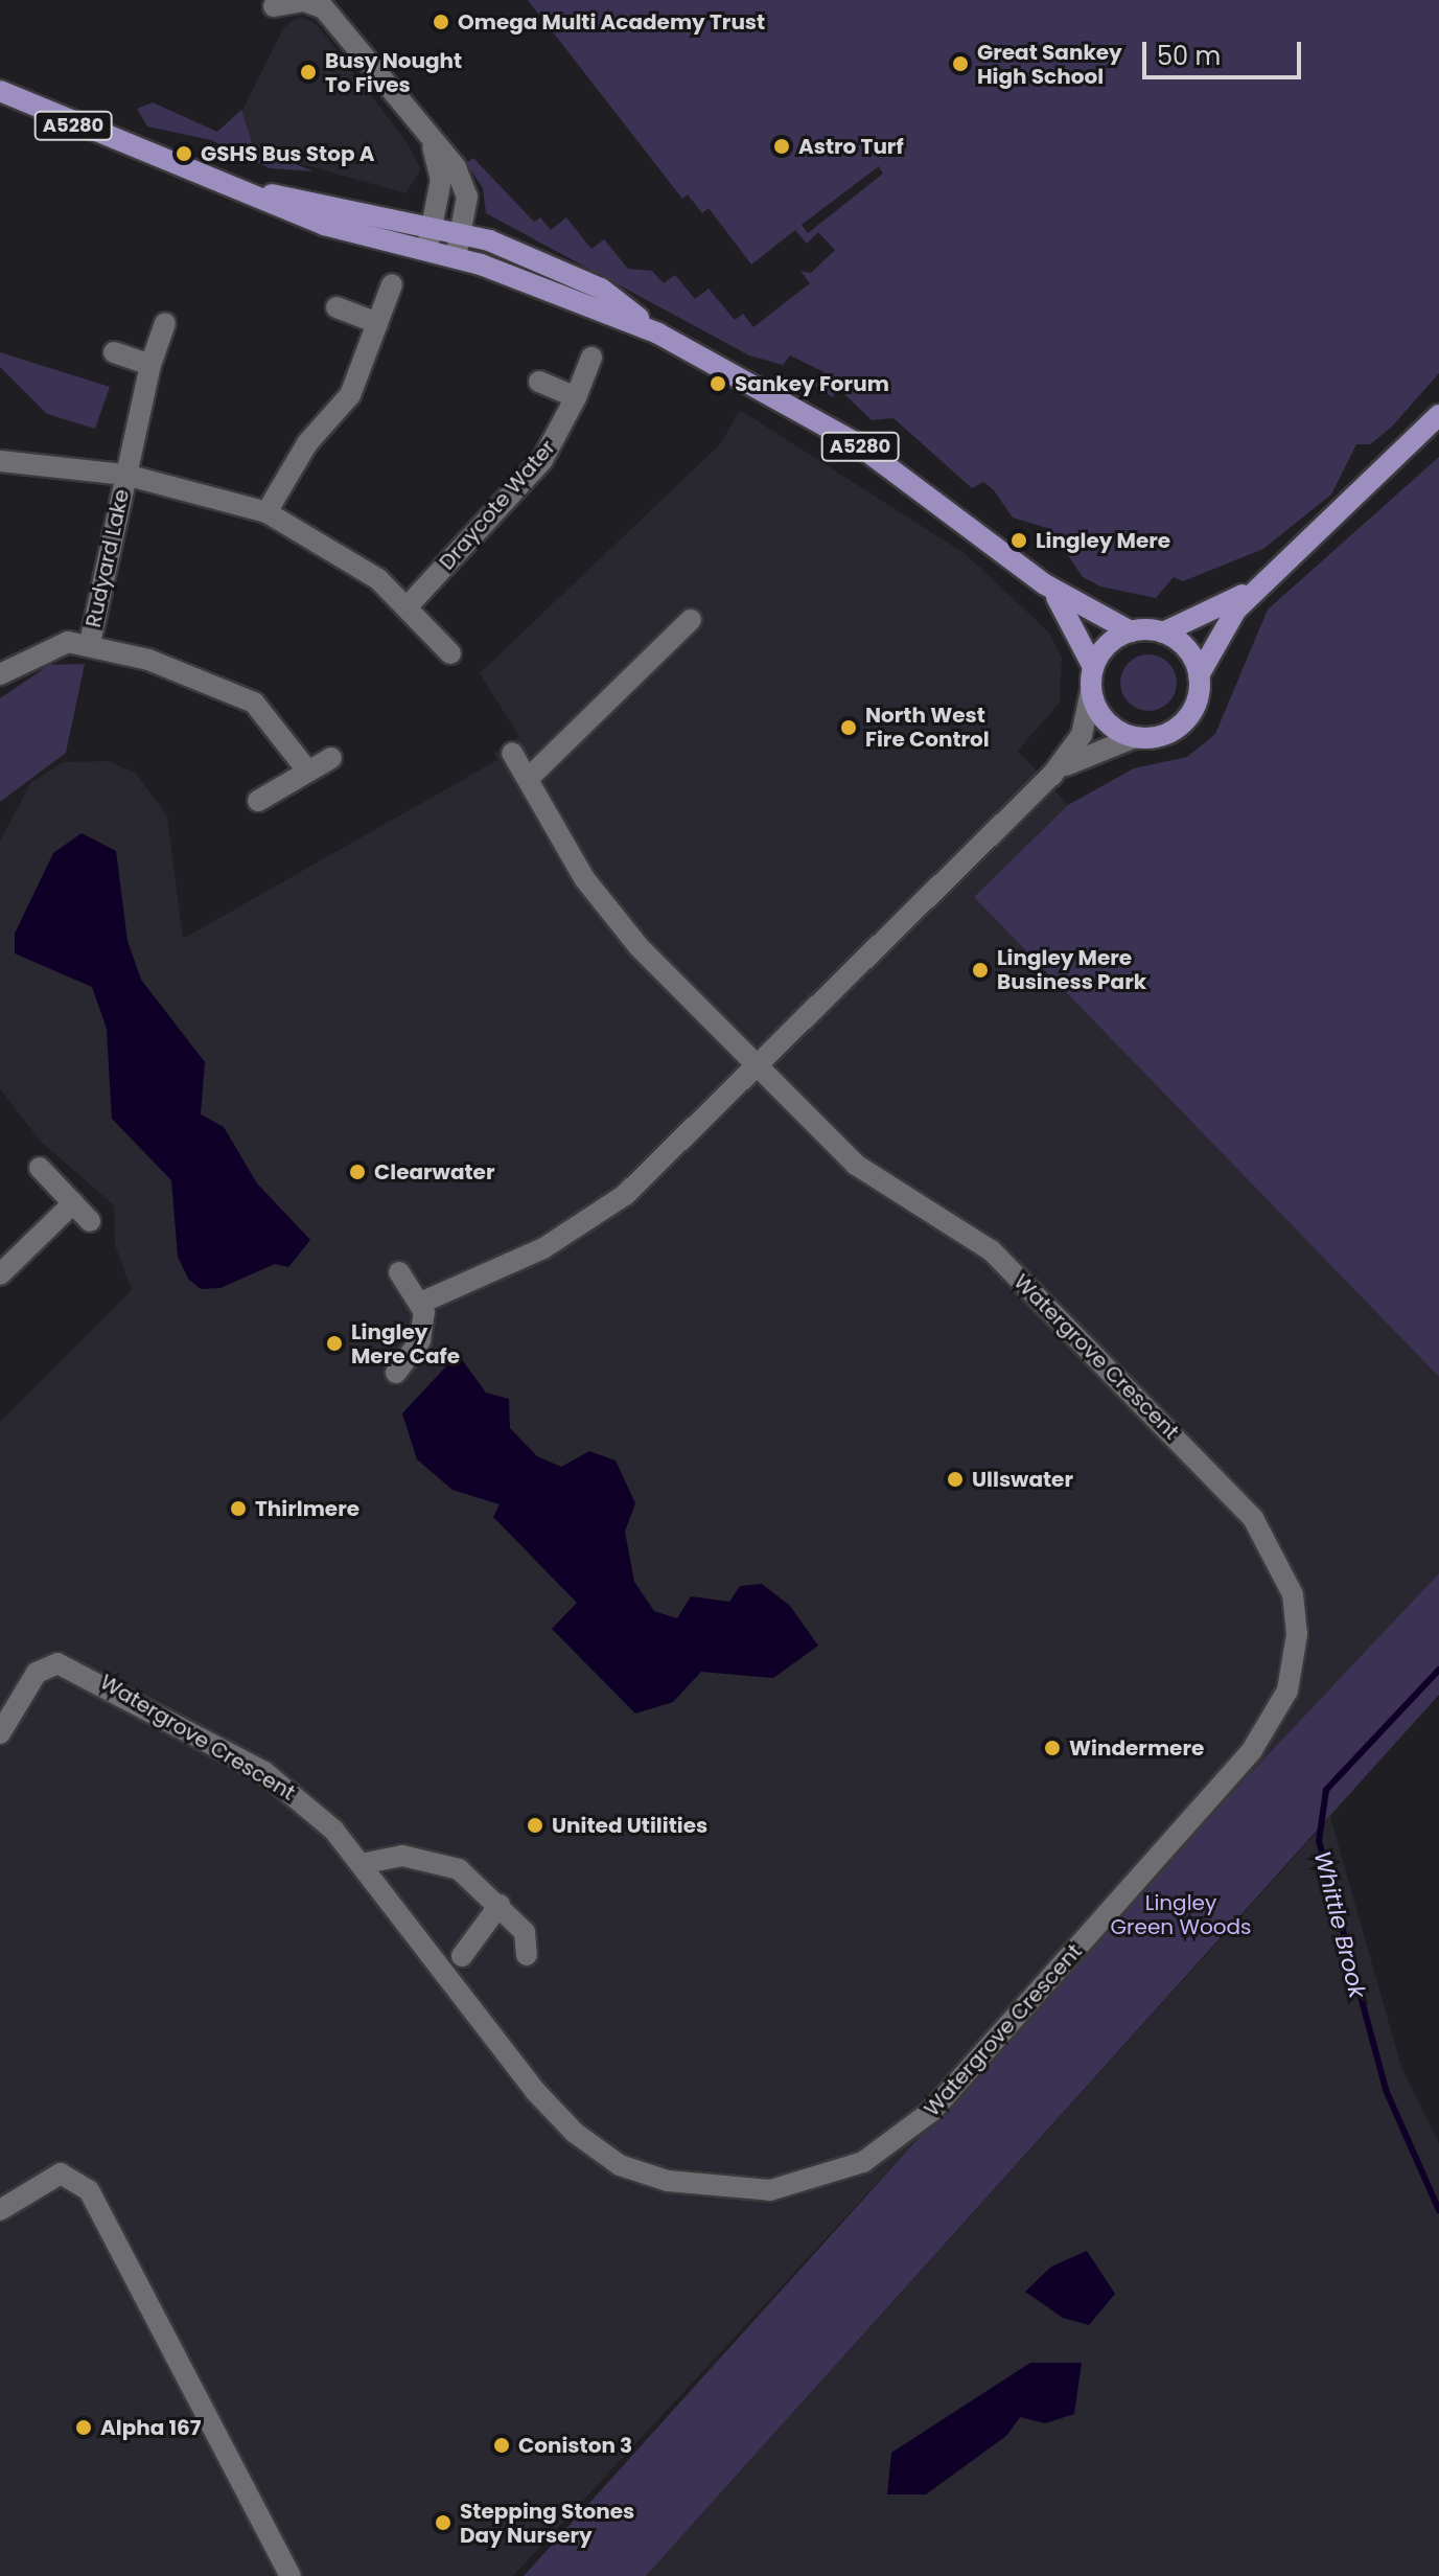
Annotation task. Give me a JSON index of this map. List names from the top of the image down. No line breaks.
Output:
{"streets":{"main road":["A5280"],"street":["Draycote Water","Rudyard Lake","Watergrove Crescent"]},"water":["Whittle Brook"],"parks":["Lingley Green Woods"],"places":["Omega Multi Academy Trust","Great Sankey High School","Busy Nought To Fives","Astro Turf","GSHS Bus Stop A","Sankey Forum","Lingley Mere","North West Fire Control","Lingley Mere Business Park","Clearwater","Lingley Mere Cafe","Ullswater","Thirlmere","Windermere","United Utilities","Alpha 167","Coniston 3","Stepping Stones Day Nursery"],"scale_bar":"50 m"}
